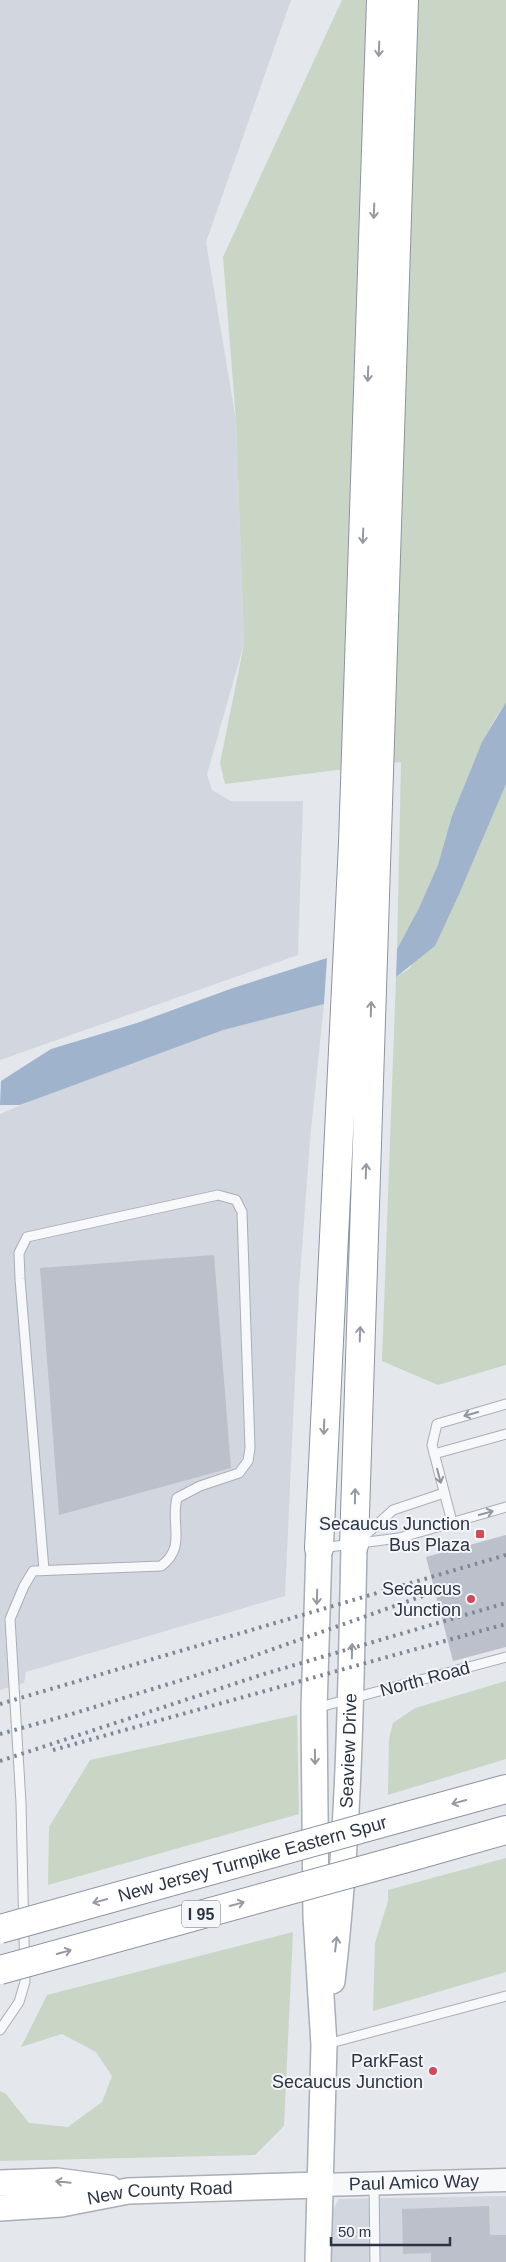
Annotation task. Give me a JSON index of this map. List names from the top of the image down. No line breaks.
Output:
{"streets":{"highway":["New Jersey Turnpike Eastern Spur","I 95"],"main road":["Seaview Drive","New County Road"],"street":["Paul Amico Way"],"lane":["North Road"]},"crossings":[["North Road","Seaview Drive"],["Seaview Drive","Paul Amico Way"],["Seaview Drive","New County Road"],["Paul Amico Way","New County Road"]],"places":{"transit":["Secaucus Junction Bus Plaza"],"other":["Secaucus Junction","ParkFast Secaucus Junction"]},"scale_bar":"50 m"}
